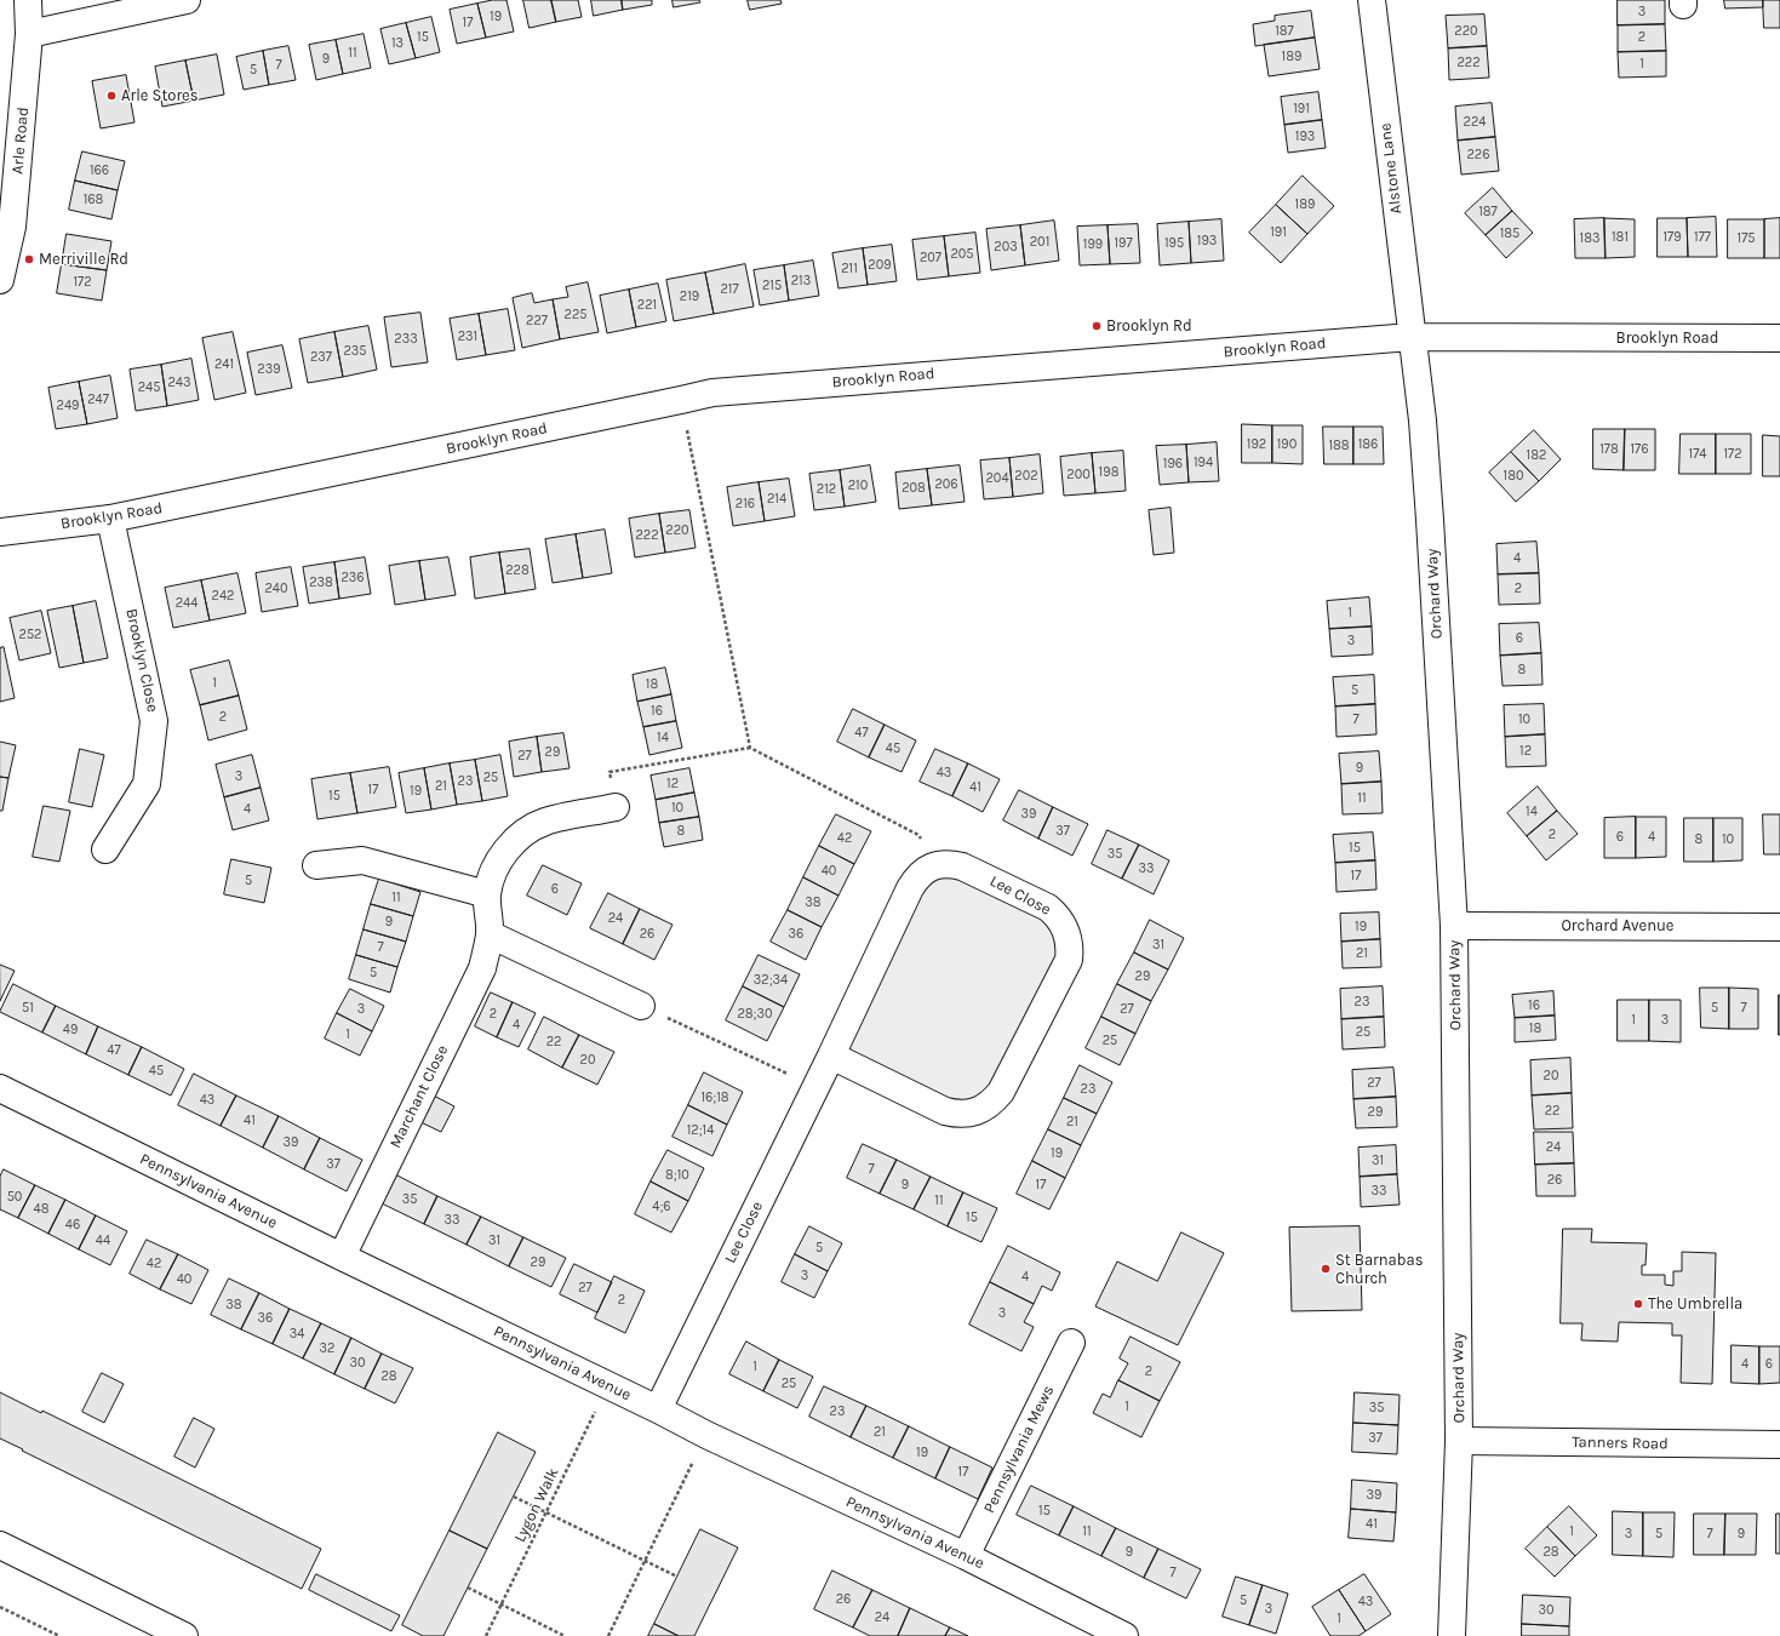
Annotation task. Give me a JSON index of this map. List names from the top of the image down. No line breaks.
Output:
{"streets":{"street":["Arle Road","Alstone Lane","Brooklyn Road","Orchard Way","Brooklyn Close","Lee Close","Orchard Avenue","Marchant Close","Pennsylvania Avenue","Tanners Road","Pennsylvania Mews"],"path":["Lygon Walk"]},"crossings":[["Alstone Lane","Brooklyn Road"],["Alstone Lane","Orchard Way"],["Brooklyn Road","Orchard Way"],["Brooklyn Road","Brooklyn Close"],["Orchard Way","Orchard Avenue"],["Orchard Way","Tanners Road"],["Lee Close","Pennsylvania Avenue"],["Marchant Close","Pennsylvania Avenue"],["Pennsylvania Avenue","Pennsylvania Mews"],["Pennsylvania Avenue","Lygon Walk"]],"places":["Arle Stores","Merriville Rd","Brooklyn Rd","St Barnabas Church","The Umbrella"],"house_numbers":["3","19","17","187","220","15","2","13","11","189","9","222","1","7","5","191","224","193","226","166","168","189","187","191","185","181","179","177","183","175","193","201","197","195","199","203","205","207","209","211","213","172","215","217","219","221","225","227","231","233","235","237","241","239","243","245","247","249","192","190","186","188","178","176","174","172","182","194","196","198","200","202","180","204","206","210","208","212","214","216","220","222","4","228","236","238","240","2","242","244","1","252","6","3","8","1","18","5","16","2","7","10","47","14","45","12","29","27","9","43","3","25","23","12","21","41","17","19","15","11","10","4","14","39","8","37","2","6","4","42","8","10","15","35","33","40","17","5","6","11","38","24","9","19","26","36","31","7","21","5","29","32;34","23","16","51","5","7","3","27","2","28;30","1","3","4","18","49","25","1","25","22","47","20","45","20","27","23","16;18","43","22","29","41","21","12;14","39","24","19","31","37","7","8;10","26","9","17","33","50","35","11","4;6","48","15","33","46","44","31","5","29","42","3","4","40","27","2","38","3","36","34","32","30","4","6","1","2","28","25","1","35","23","21","37","19","17","39","15","41","11","1","3","5","7","9","9","28","7","26","5","43","3","30","24","1"]}
